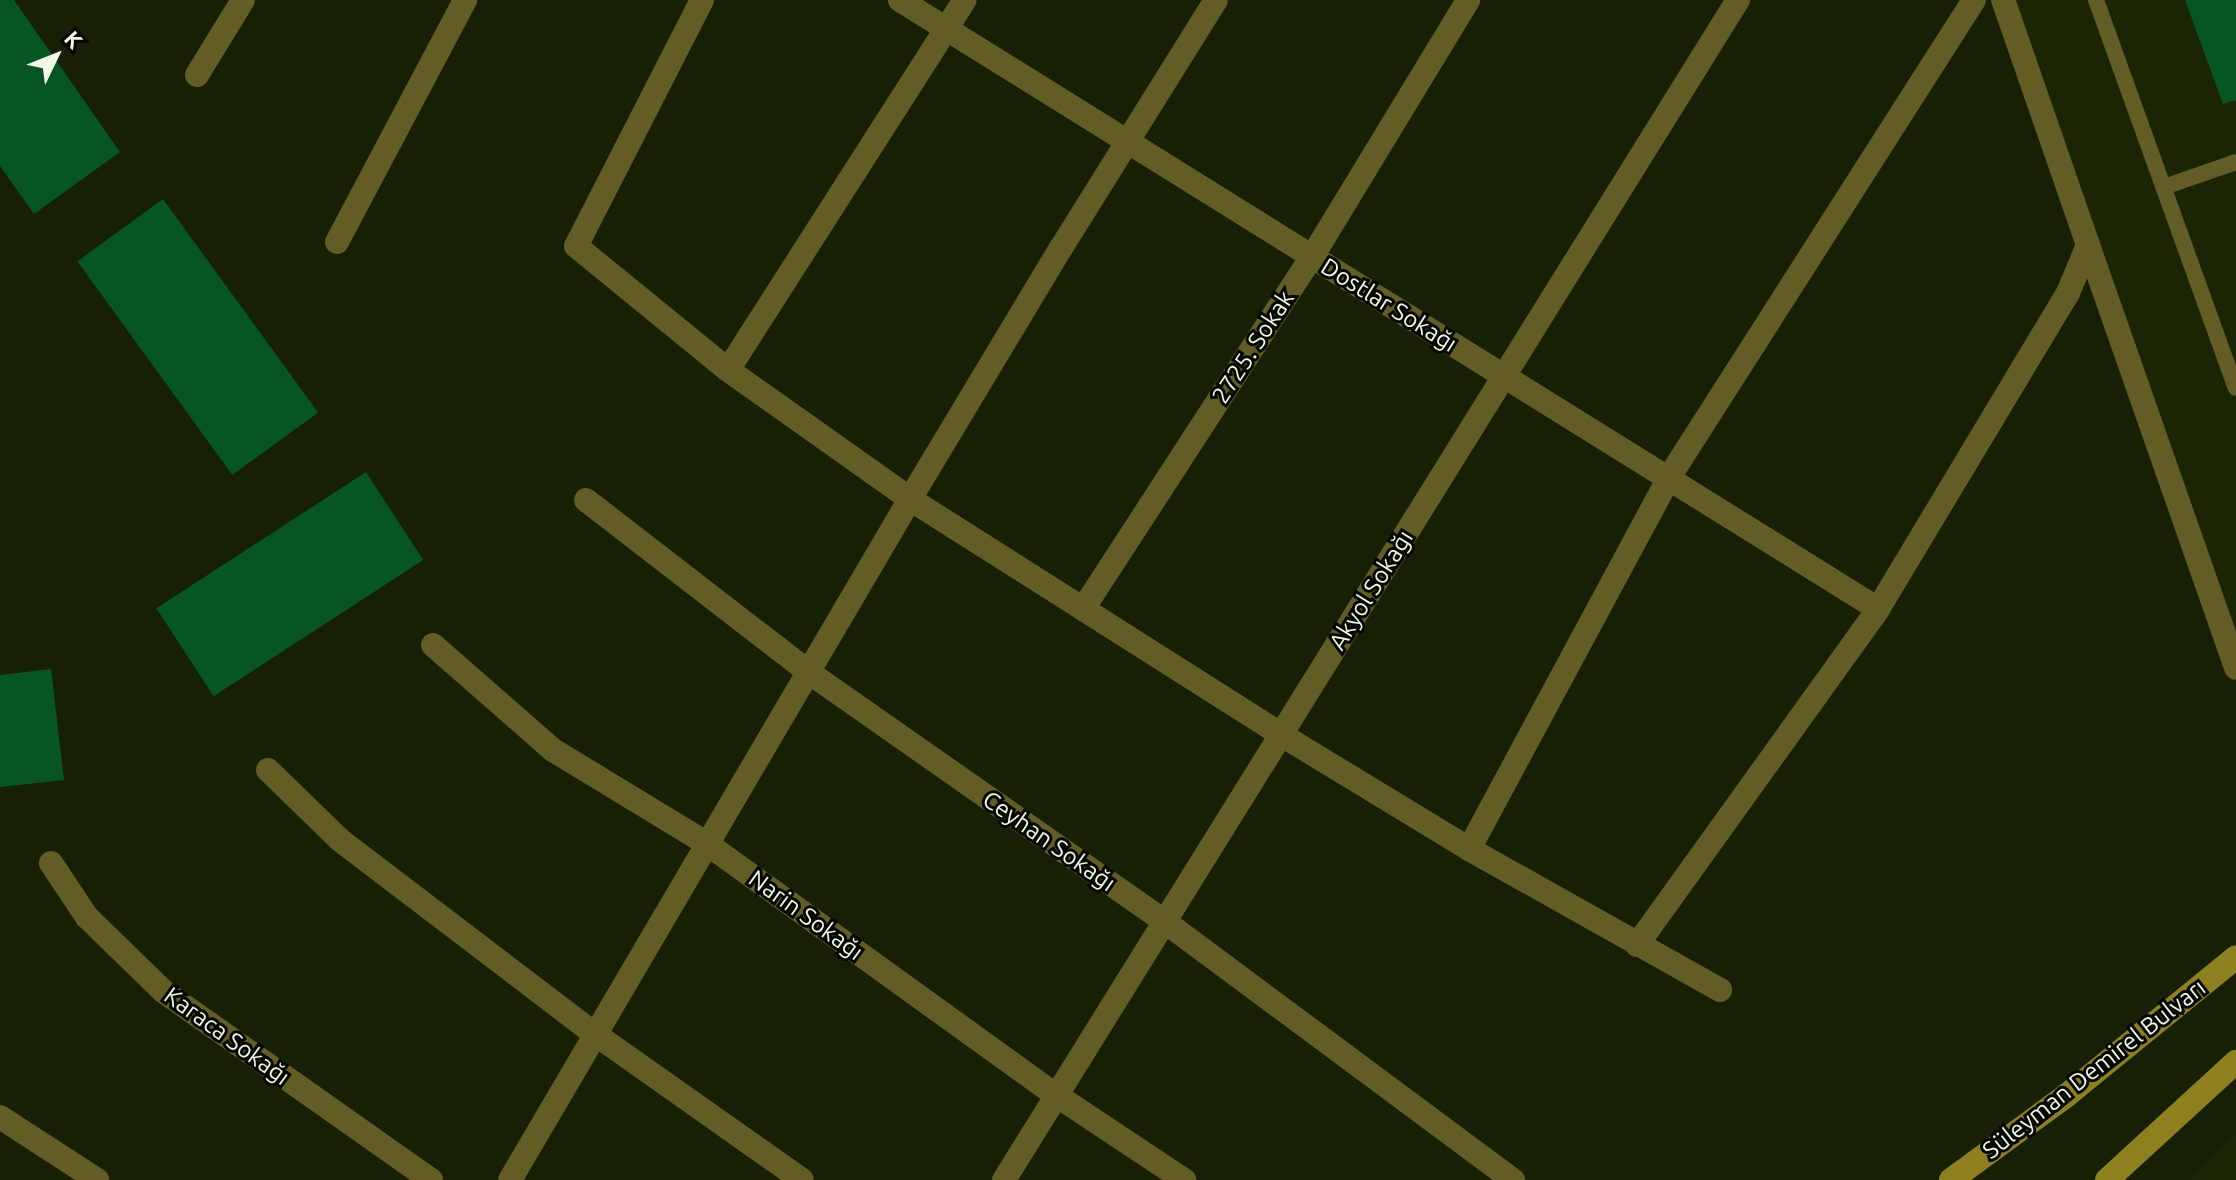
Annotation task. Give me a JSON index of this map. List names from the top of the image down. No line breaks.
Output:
{"streets":{"main road":["Süleyman Demirel Bulvarı"],"street":["Dostlar Sokağı","2725. Sokak","Akyol Sokağı","Ceyhan Sokağı","Narin Sokağı","Karaca Sokağı"]},"crossings":[["Dostlar Sokağı","2725. Sokak"],["Dostlar Sokağı","Akyol Sokağı"],["Akyol Sokağı","Ceyhan Sokağı"],["Akyol Sokağı","Narin Sokağı"]],"north":"top right"}
